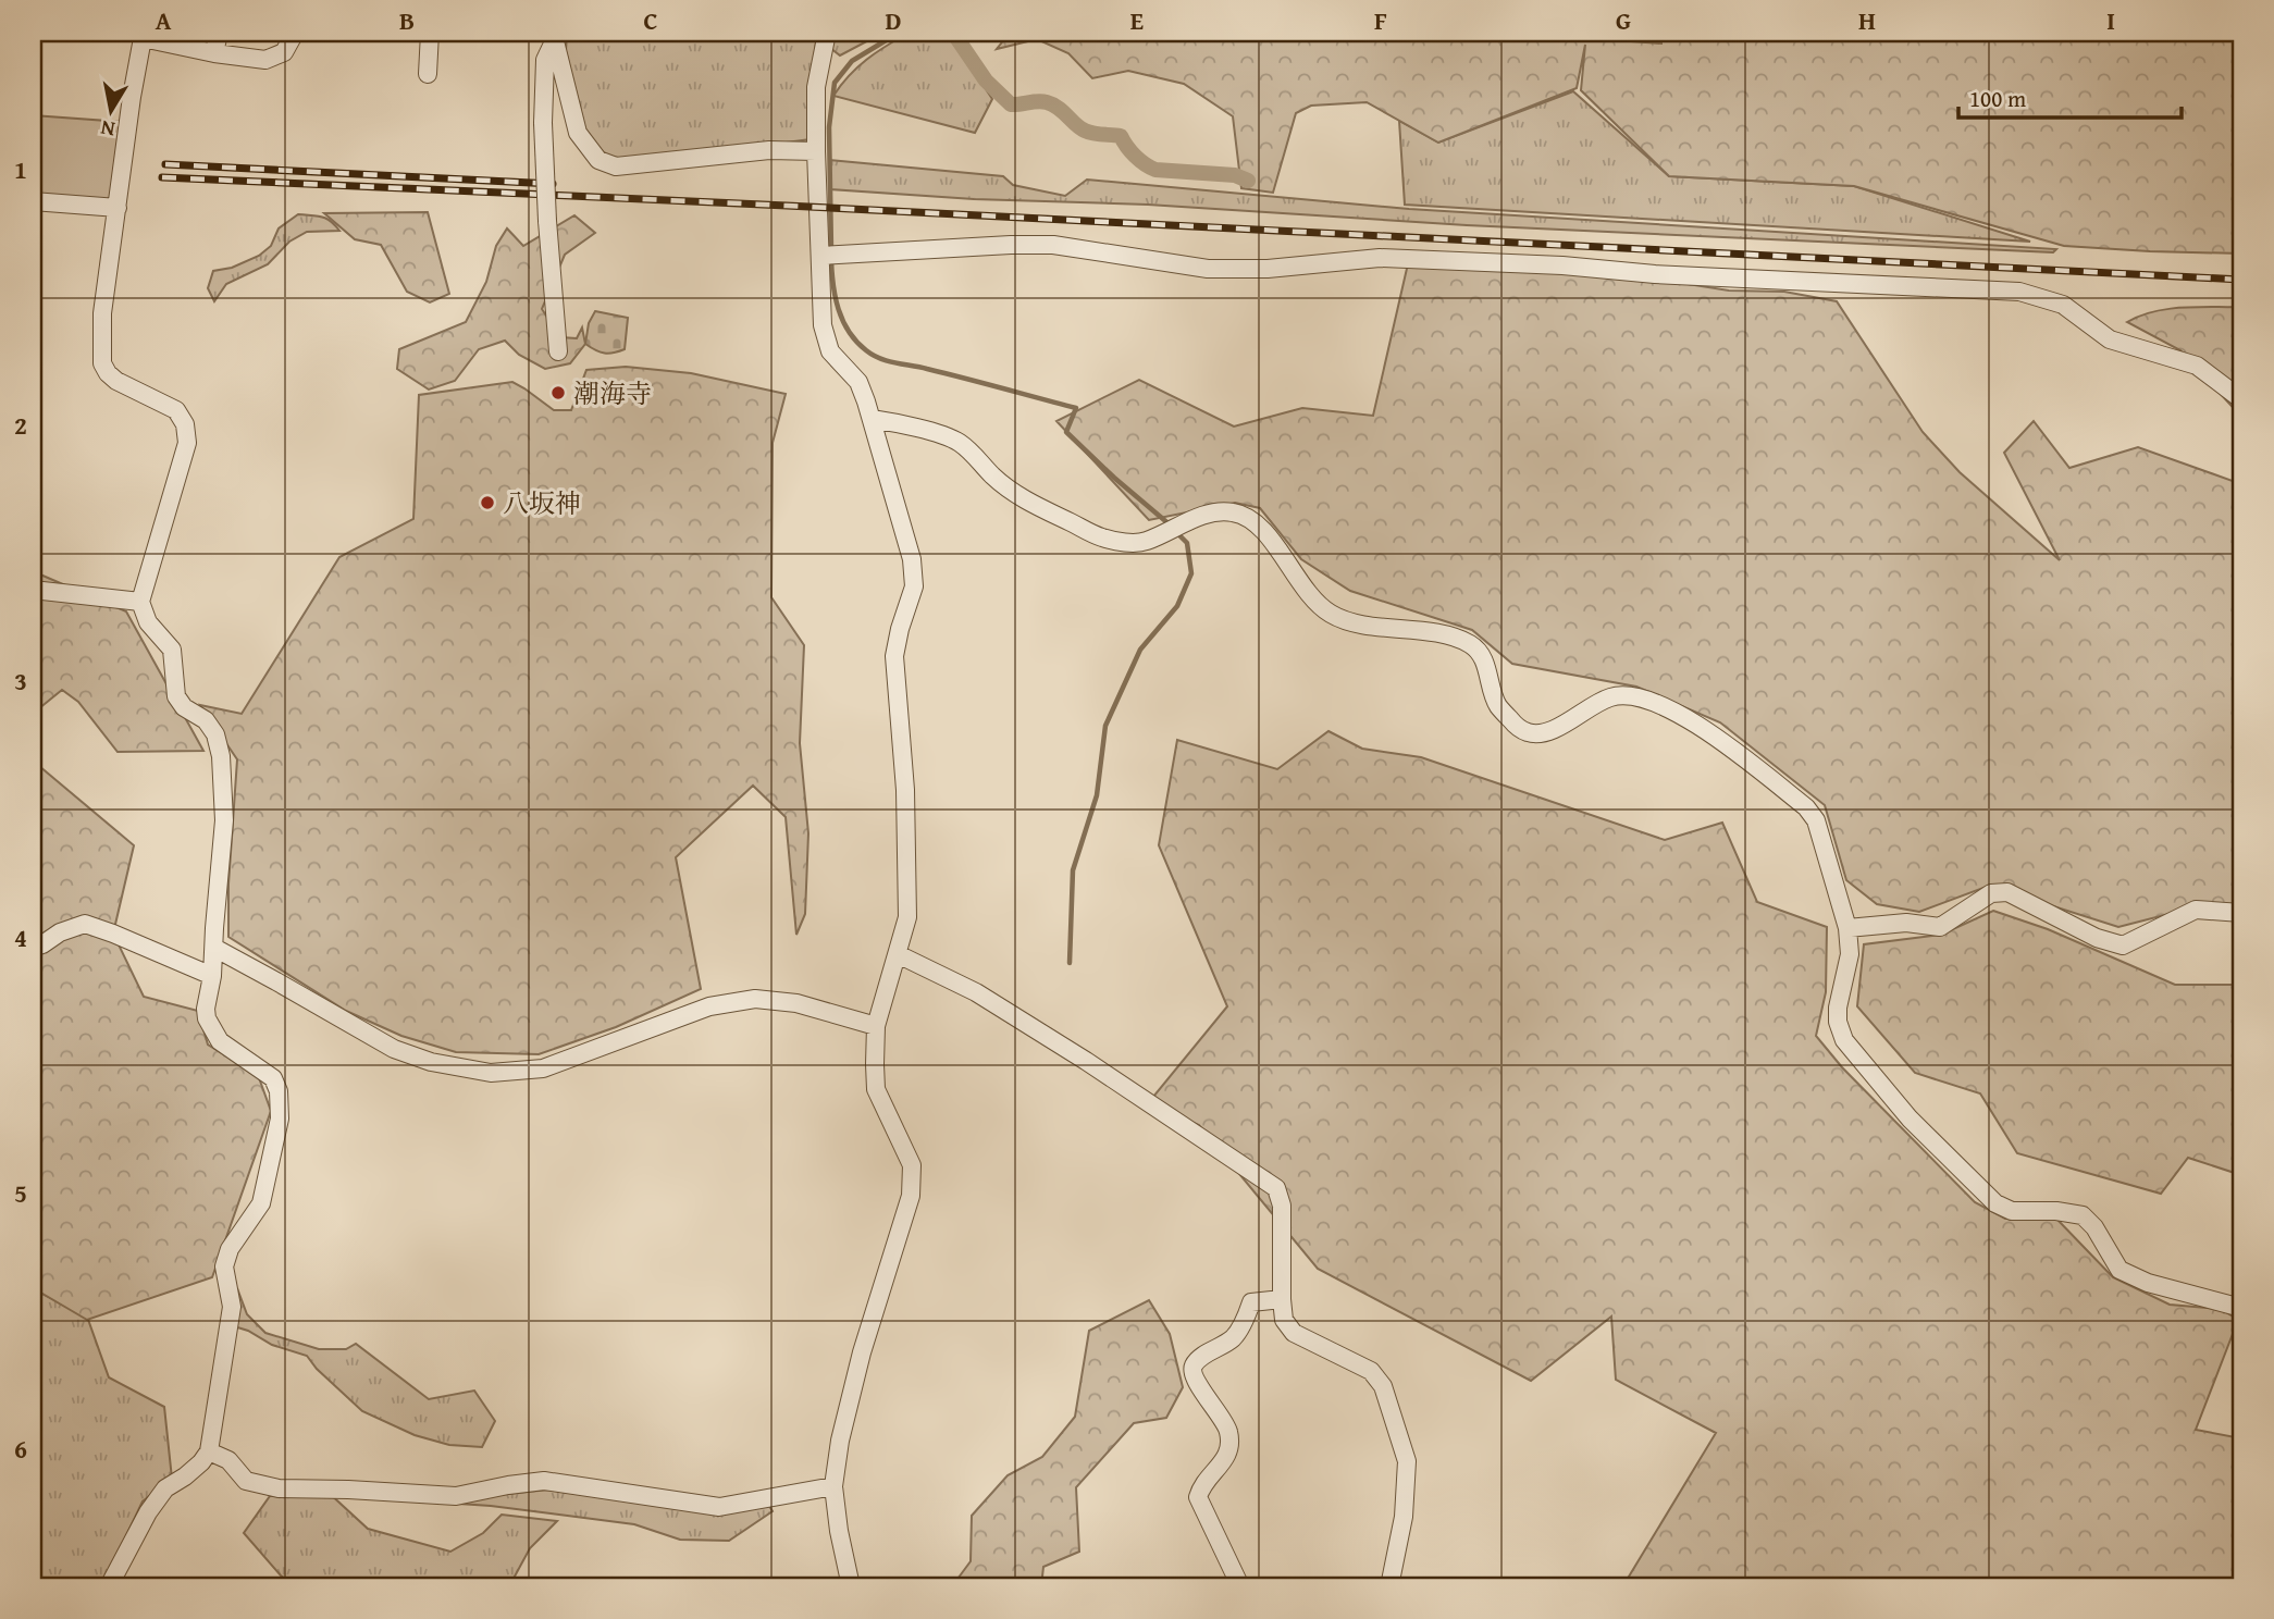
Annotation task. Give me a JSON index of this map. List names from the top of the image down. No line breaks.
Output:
{"places":["潮海寺","八坂神"],"scale_bar":"100 m","north":"bottom","grid":{"columns":["A","B","C","D","E","F","G","H","I"],"rows":["1","2","3","4","5","6"]}}
